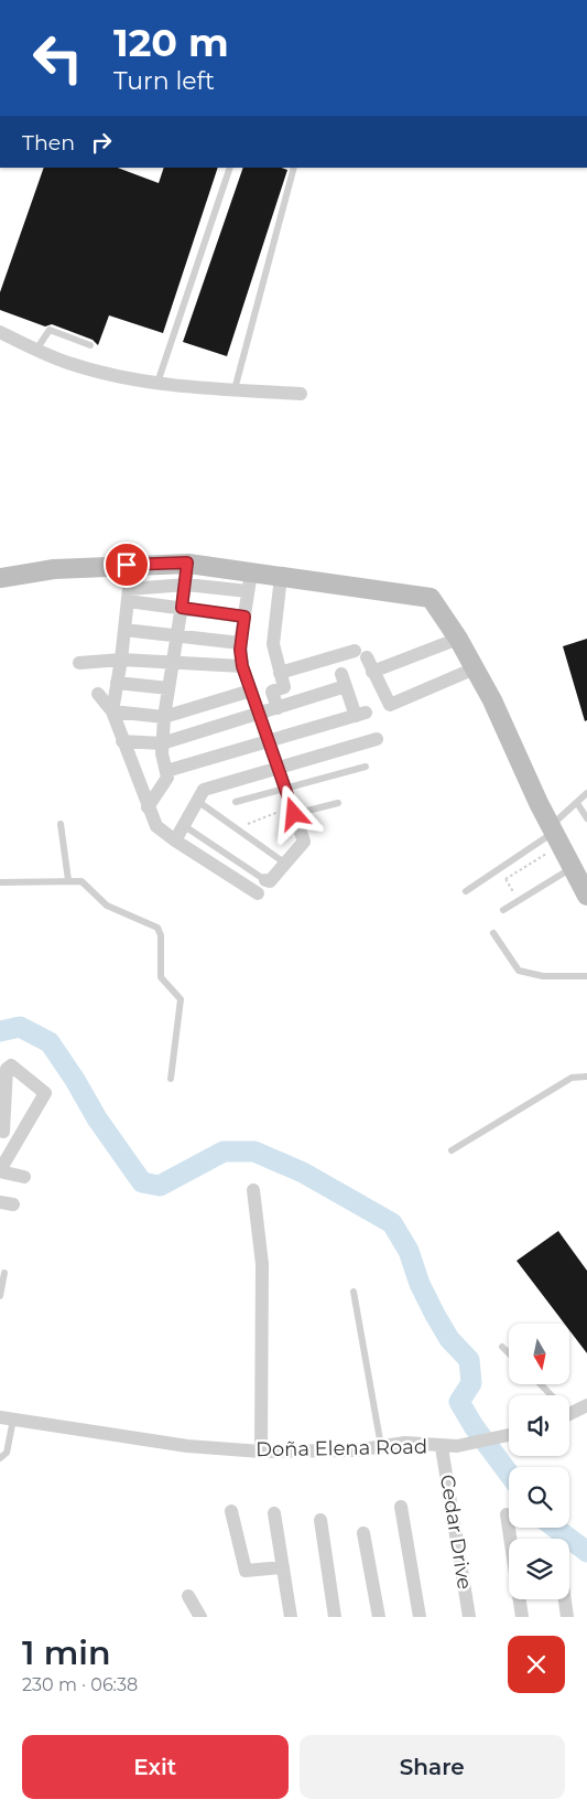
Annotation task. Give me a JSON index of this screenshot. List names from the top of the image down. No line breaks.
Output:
{"streets":{"street":["Doña Elena Road","Cedar Drive"]},"crossings":[["Doña Elena Road","Cedar Drive"]],"north":"bottom","page":{"turn":["120 m","Turn left"],"then":"Then","heading":["1 min","230 m · 06:38"],"buttons":["Exit","Share"]}}
